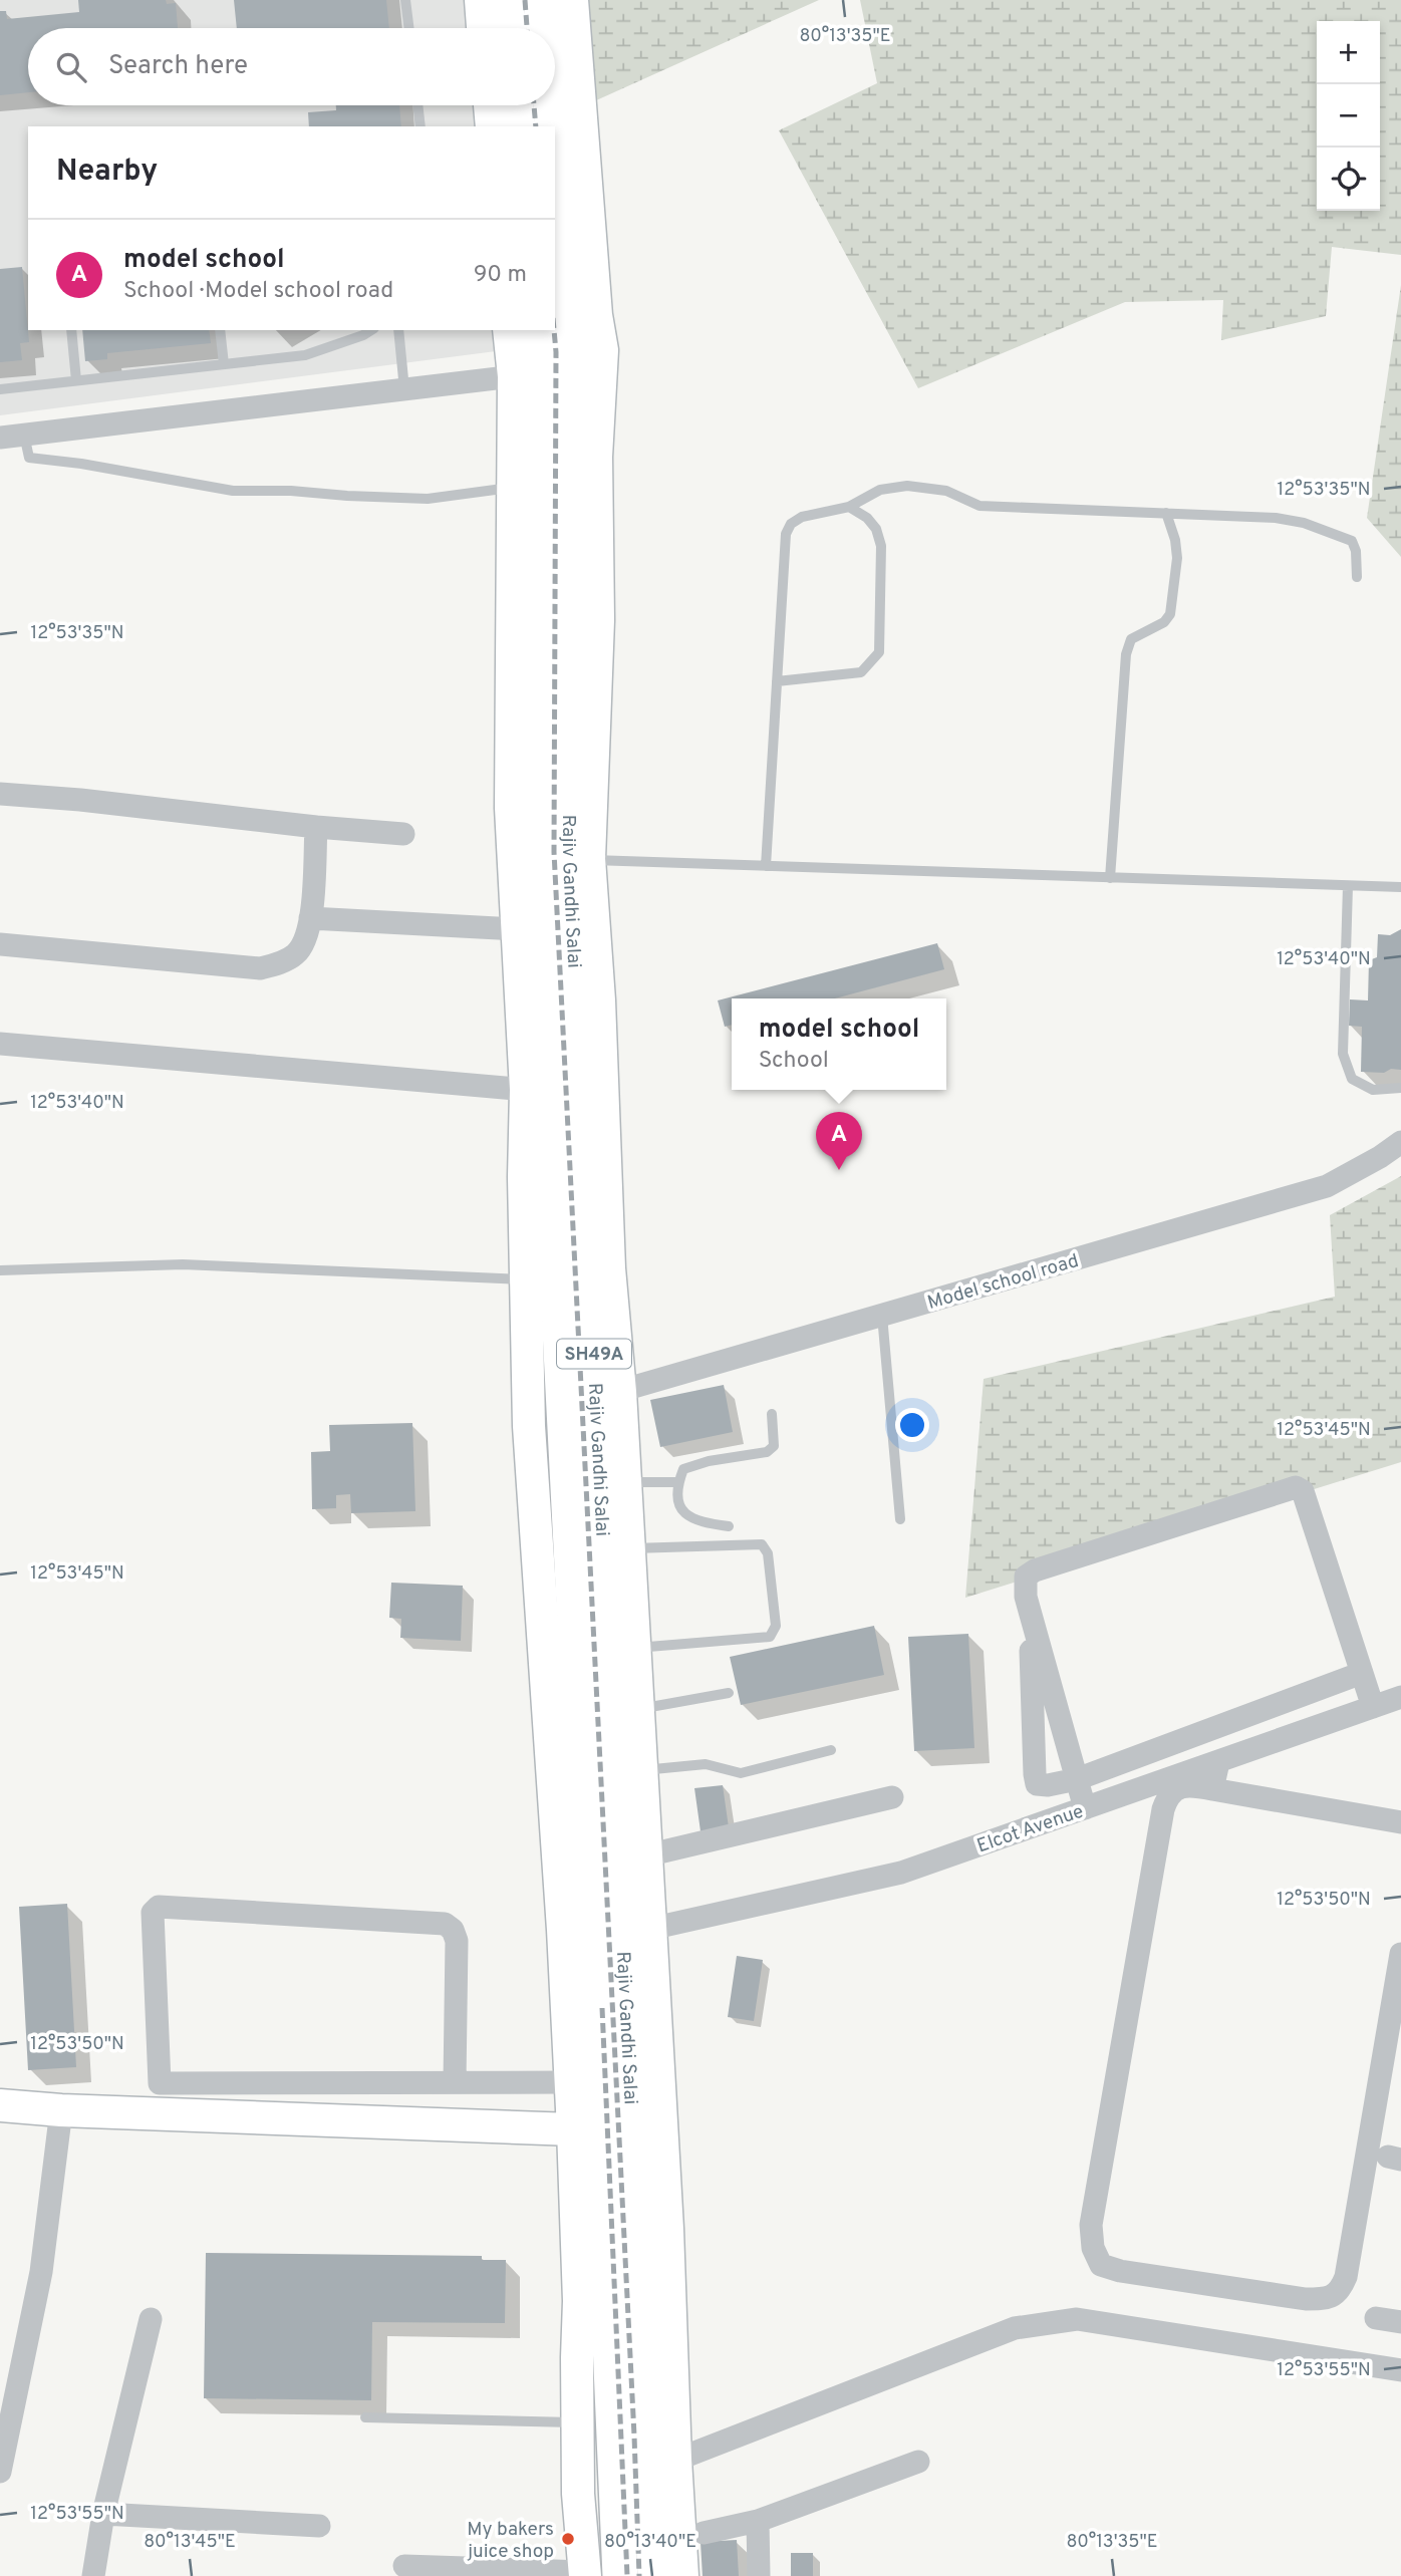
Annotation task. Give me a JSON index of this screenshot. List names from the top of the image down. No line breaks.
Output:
{"streets":{"main road":["Rajiv Gandhi Salai","SH49A"],"street":["Model school road","Elcot Avenue"]},"crossings":[["Rajiv Gandhi Salai","Model school road"]],"places":["My bakers juice shop"],"page":{"map_buttons":["+","−"],"search":"Search here","heading":"Nearby","list":[{"mark":"A","name":"model school","note":"School · Model school road","value":"90 m"}],"popup":["model school","School"],"pins":"A"},"coordinates":["80°13'35\"E","12°53'35\"N","12°53'40\"N","12°53'45\"N","12°53'50\"N","12°53'55\"N","80°13'45\"E","80°13'40\"E"]}
